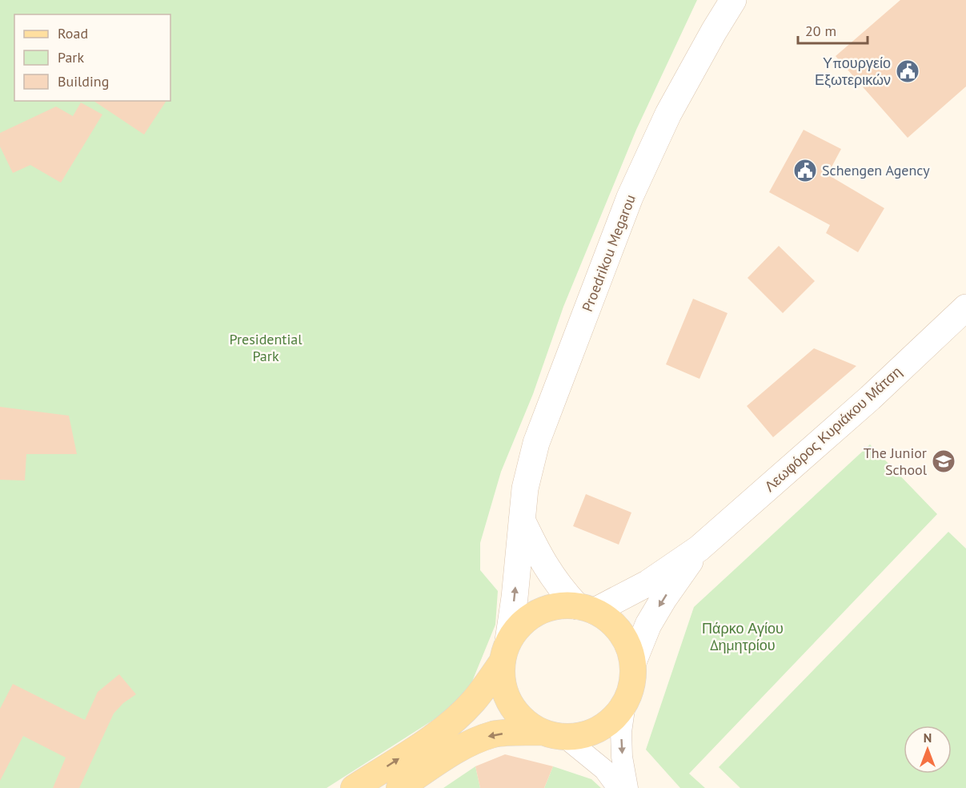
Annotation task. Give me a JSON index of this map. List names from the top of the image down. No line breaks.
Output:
{"streets":{"main road":["Proedrikou Megarou","Λεωφόρος Κυριάκου Μάτση"]},"crossings":[["Proedrikou Megarou","Λεωφόρος Κυριάκου Μάτση"]],"parks":["Presidential Park","Πάρκο Αγίου Δημητρίου"],"places":{"public building":["Υπουργείο Εξωτερικών","Schengen Agency"],"school or university":["The Junior School"]},"legend":["Road","Park","Building"],"scale_bar":"20 m","north":"top"}
